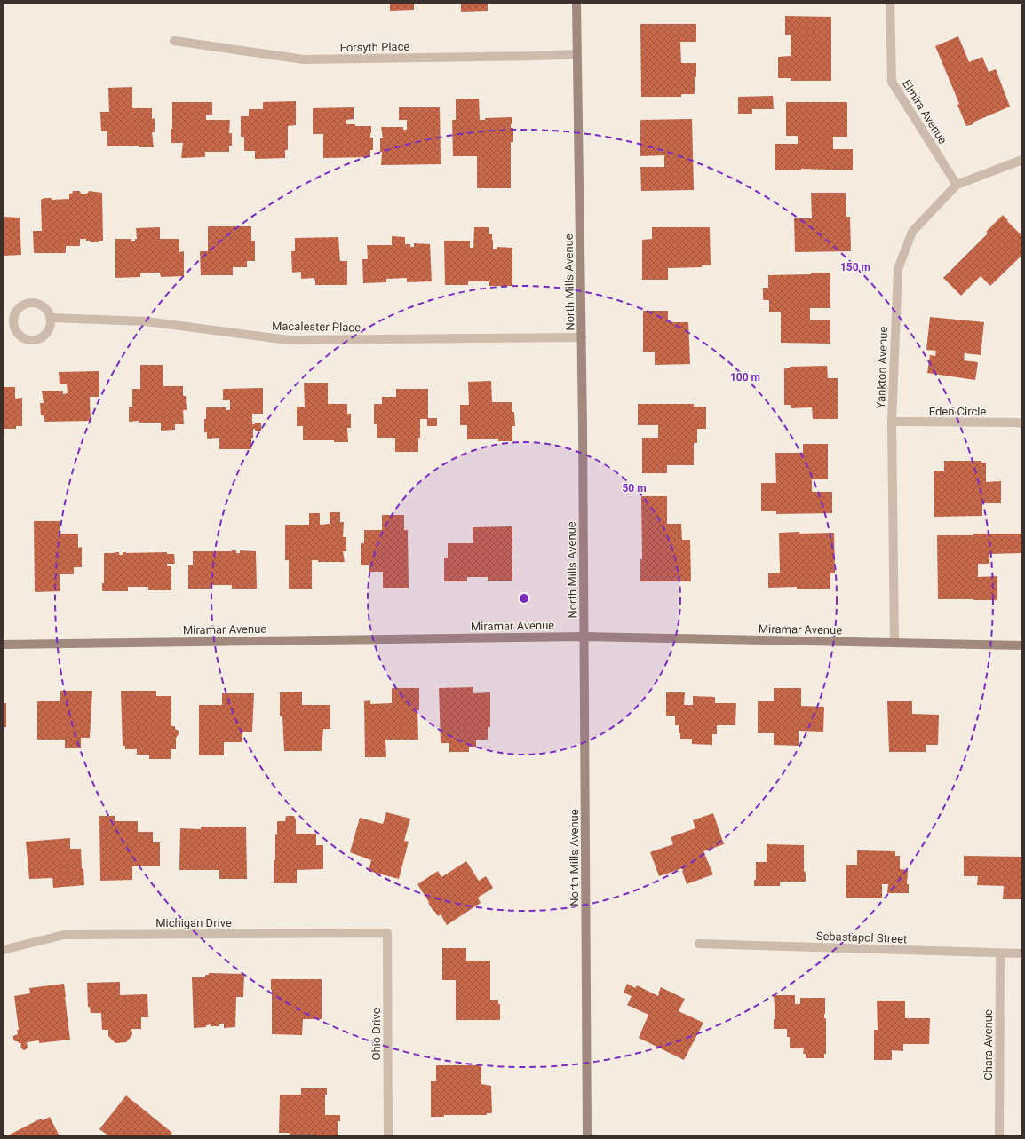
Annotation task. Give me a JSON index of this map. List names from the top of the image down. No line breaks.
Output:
{"streets":{"main road":["North Mills Avenue","Miramar Avenue"],"street":["Forsyth Place","Elmira Avenue","Macalester Place","Yankton Avenue","Eden Circle","Michigan Drive","Sebastapol Street","Ohio Drive","Chara Avenue"]},"crossings":[["Forsyth Place","North Mills Avenue"],["Elmira Avenue","Yankton Avenue"],["North Mills Avenue","Macalester Place"],["North Mills Avenue","Miramar Avenue"],["Yankton Avenue","Eden Circle"],["Yankton Avenue","Miramar Avenue"],["Michigan Drive","Ohio Drive"],["Sebastapol Street","Chara Avenue"]],"rings":["150 m","100 m","50 m"]}
